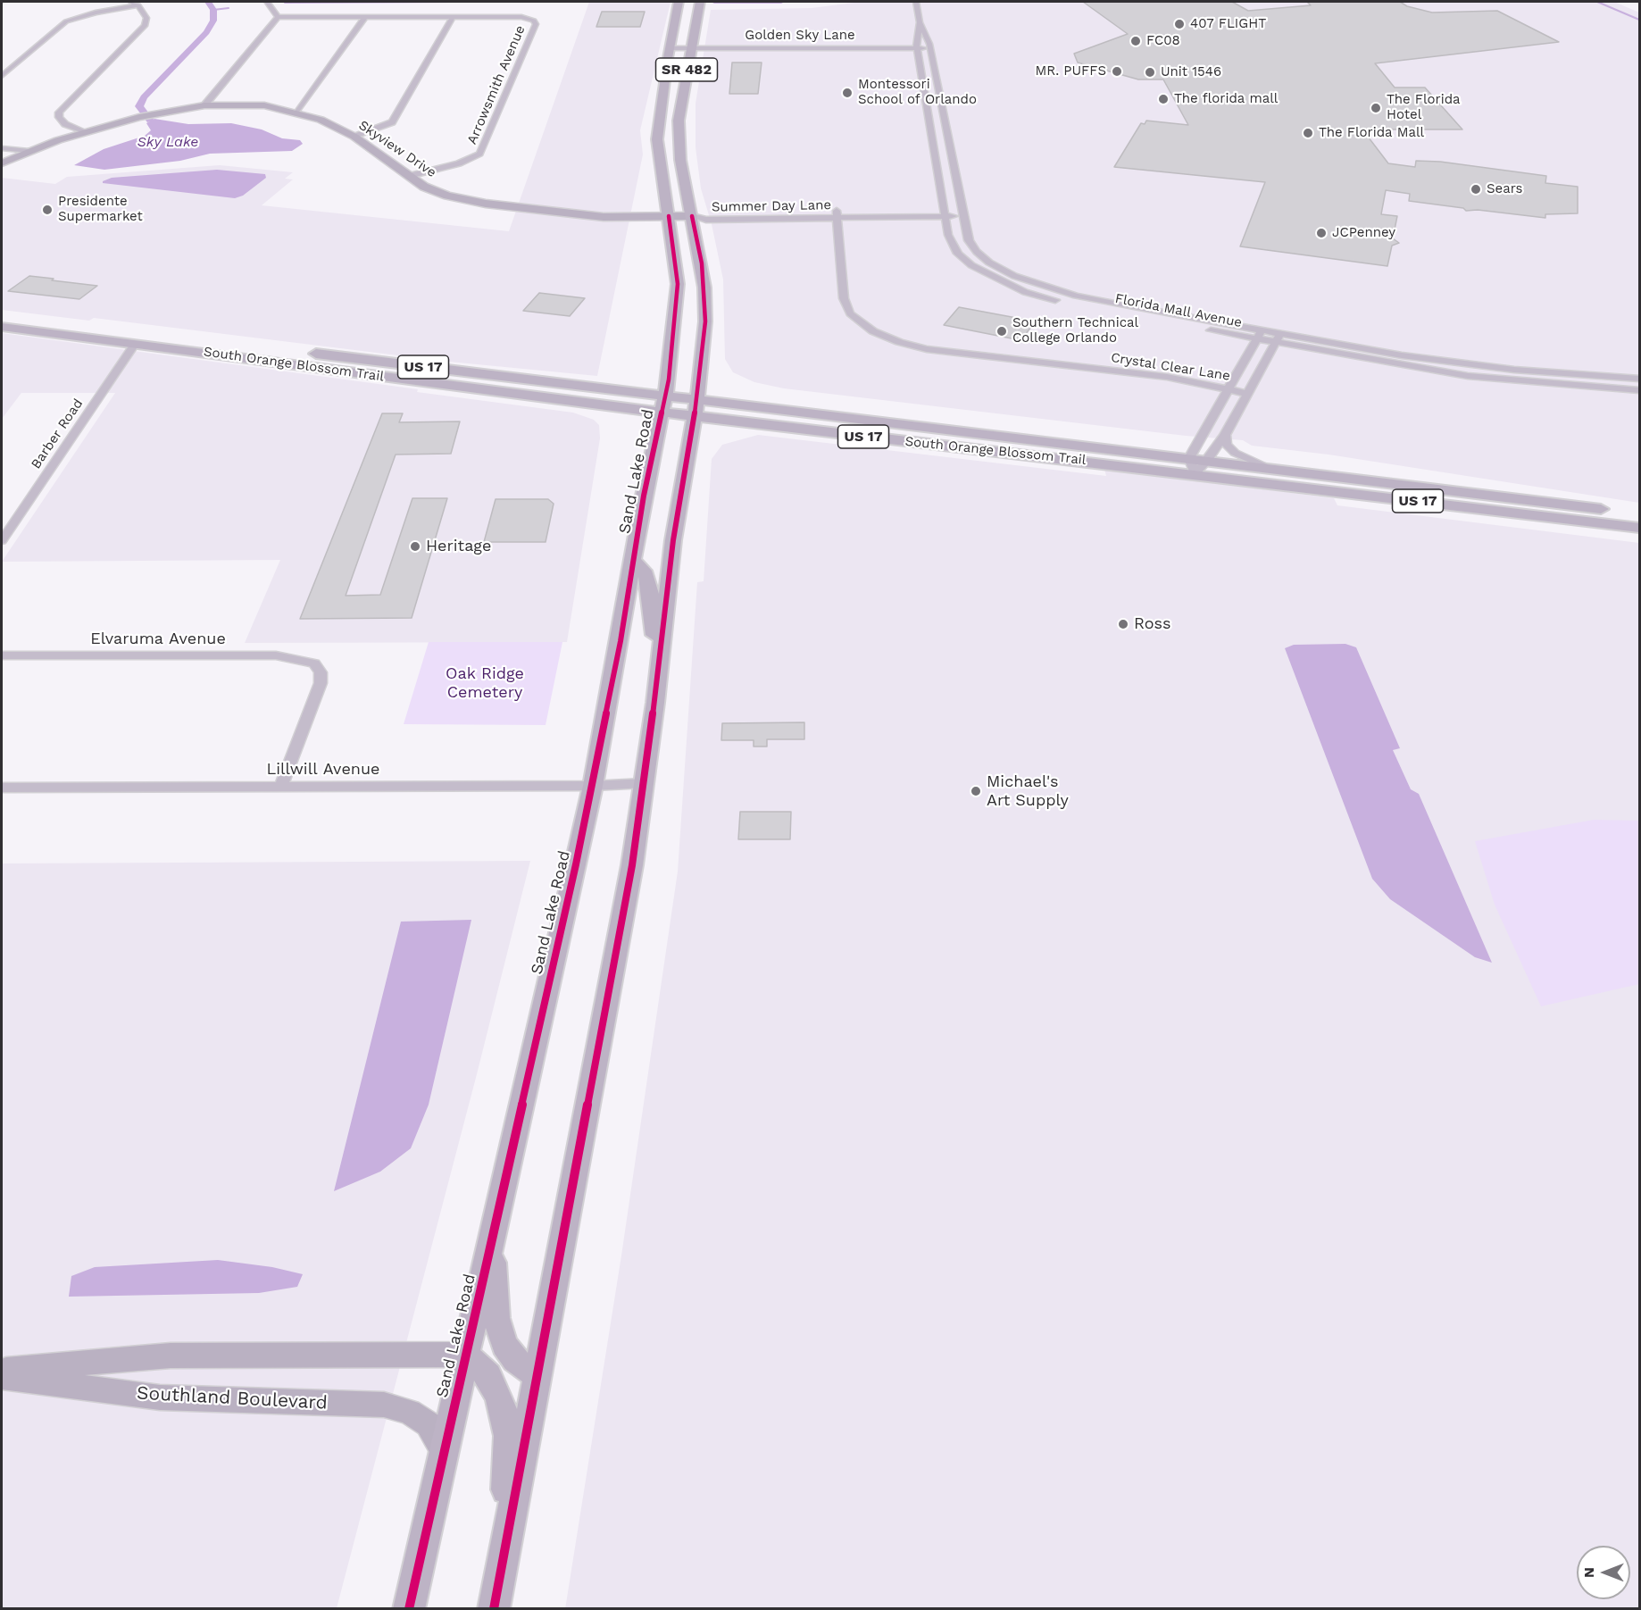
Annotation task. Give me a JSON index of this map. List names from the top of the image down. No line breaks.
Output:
{"streets":{"main road":["SR 482","South Orange Blossom Trail","US 17","Sand Lake Road"],"street":["Golden Sky Lane","Arrowsmith Avenue","Skyview Drive","Summer Day Lane","Florida Mall Avenue","Crystal Clear Lane","Barber Road","Elvaruma Avenue","Lillwill Avenue","Southland Boulevard"]},"crossings":[["Golden Sky Lane","SR 482"],["Golden Sky Lane","Florida Mall Avenue"],["Golden Sky Lane","Sand Lake Road"],["SR 482","Skyview Drive"],["SR 482","Summer Day Lane"],["SR 482","South Orange Blossom Trail"],["SR 482","Lillwill Avenue"],["Arrowsmith Avenue","Skyview Drive"],["Skyview Drive","Summer Day Lane"],["Skyview Drive","Sand Lake Road"],["Summer Day Lane","Florida Mall Avenue"],["Summer Day Lane","Crystal Clear Lane"],["South Orange Blossom Trail","Barber Road"],["South Orange Blossom Trail","Sand Lake Road"],["Sand Lake Road","Lillwill Avenue"],["Sand Lake Road","Southland Boulevard"],["Elvaruma Avenue","Lillwill Avenue"]],"water":["Sky Lake"],"parks":["Oak Ridge Cemetery"],"places":["407 FLIGHT","FC08","MR. PUFFS","Unit 1546","Montessori School of Orlando","The florida mall","The Florida Hotel","The Florida Mall","Sears","Presidente Supermarket","JCPenney","Southern Technical College Orlando","Heritage","Ross","Michael's Art Supply"],"north":"left"}
